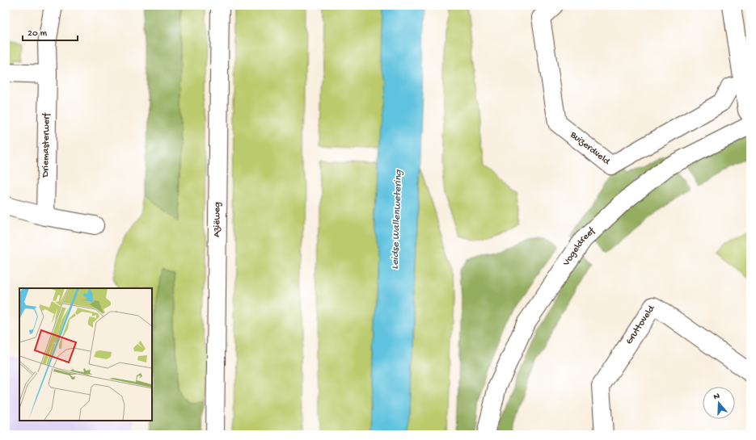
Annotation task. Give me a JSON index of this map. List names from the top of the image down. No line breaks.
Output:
{"streets":{"street":["Driemasterwerf","Buizerdveld","Aziëweg","Vogeldreef","Gruttoveld"]},"water":["Leidse Wallenwetering"],"scale_bar":"20 m","north":"top"}
